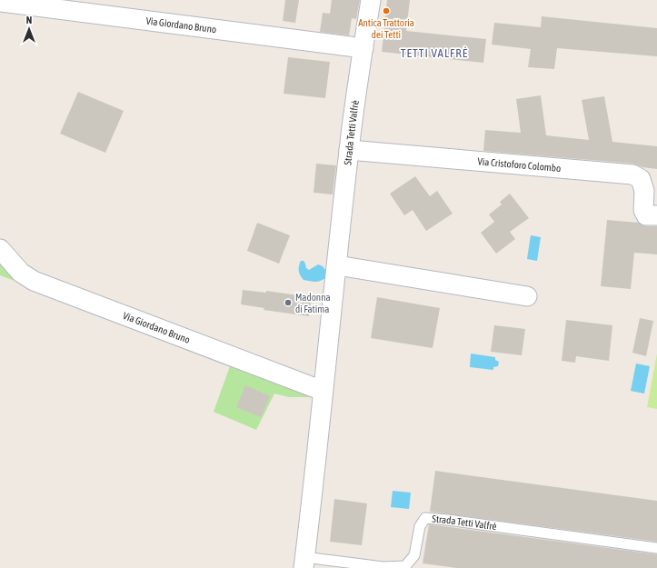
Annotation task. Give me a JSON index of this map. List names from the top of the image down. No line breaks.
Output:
{"streets":{"street":["Via Giordano Bruno","Strada Tetti Valfrè","Via Cristoforo Colombo"]},"crossings":[["Via Giordano Bruno","Strada Tetti Valfrè"],["Strada Tetti Valfrè","Via Cristoforo Colombo"]],"districts":["TETTI VALFRÈ"],"places":["Antica Trattoria dei Tetti","Madonna di Fatima"],"north":"top"}
